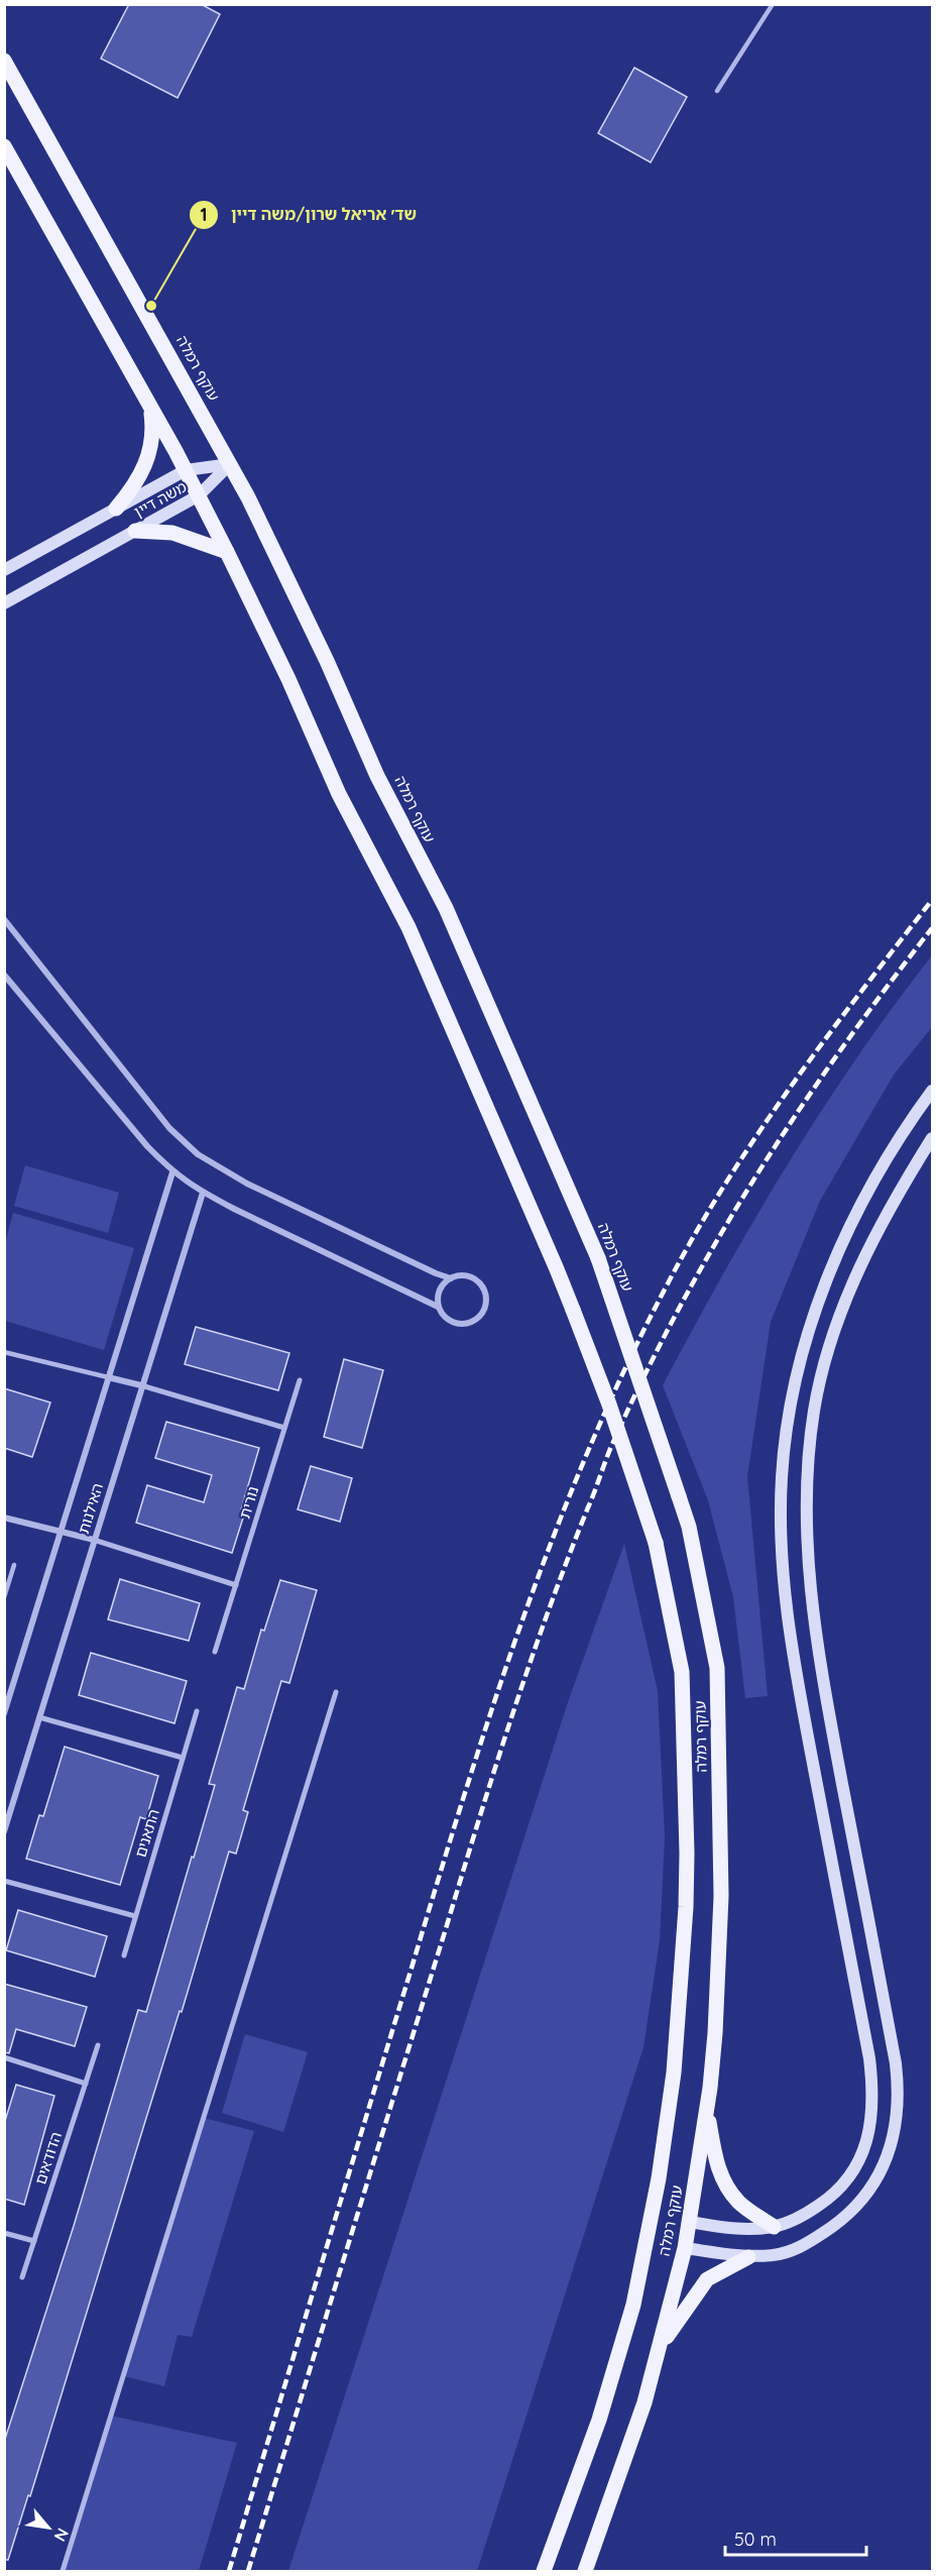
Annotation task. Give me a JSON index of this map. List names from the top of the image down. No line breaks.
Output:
{"streets":{"main road":["עוקף רמלה","משה דיין"],"street":["נורית","האילנות","התאנים","הדודאים"]},"crossings":[["עוקף רמלה","משה דיין"]],"places":["שד׳ אריאל שרון/משה דיין"],"scale_bar":"50 m","north":"bottom right"}
